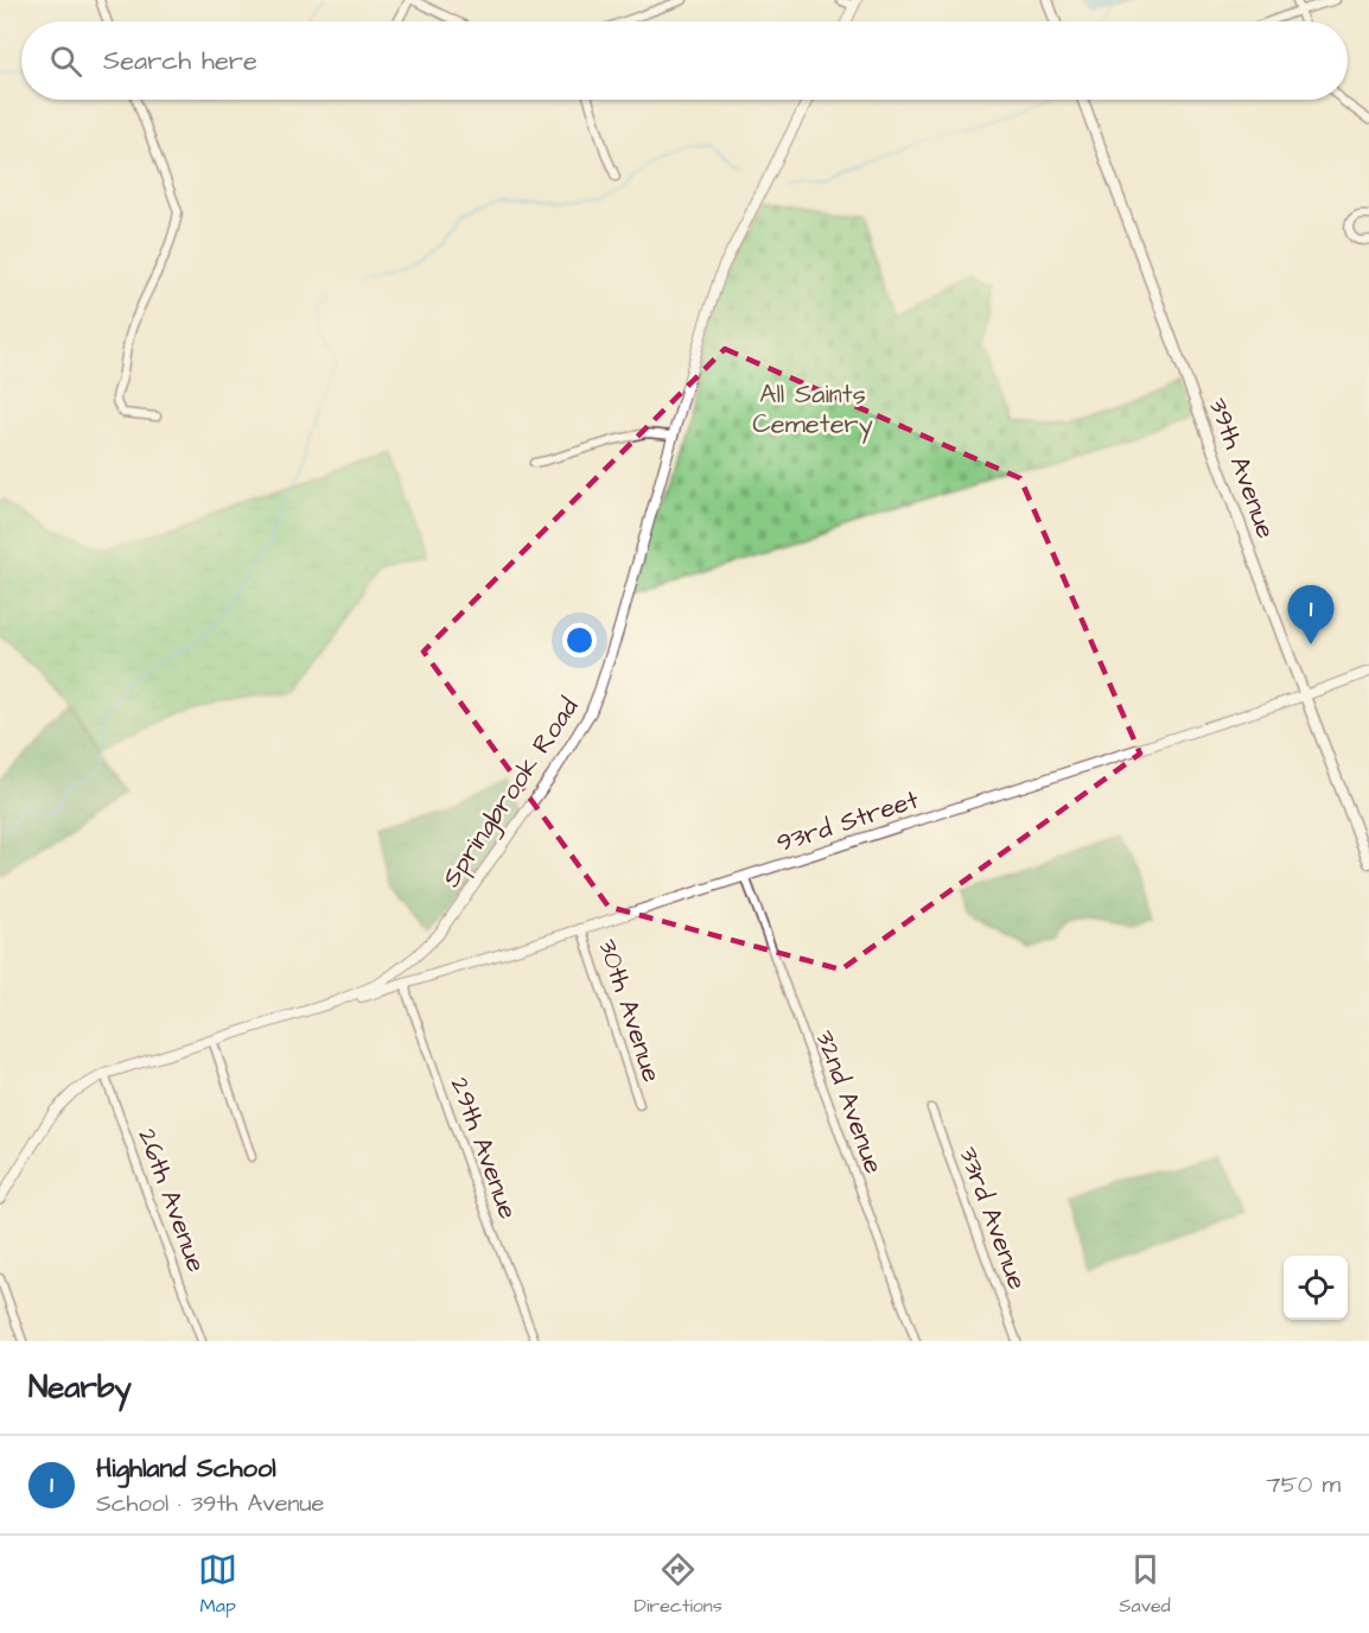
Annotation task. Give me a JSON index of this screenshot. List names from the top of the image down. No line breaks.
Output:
{"streets":{"main road":["39th Avenue"],"street":["Springbrook Road","93rd Street","30th Avenue","32nd Avenue","29th Avenue","26th Avenue","33rd Avenue"]},"crossings":[["39th Avenue","93rd Street"],["Springbrook Road","93rd Street"],["Springbrook Road","29th Avenue"],["Springbrook Road","26th Avenue"],["93rd Street","30th Avenue"],["93rd Street","32nd Avenue"],["93rd Street","29th Avenue"]],"parks":["All Saints Cemetery"],"page":{"search":"Search here","pins":"1","heading":"Nearby","list":[{"mark":"1","name":"Highland School","note":"School · 39th Avenue","value":"750 m"}],"nav":["Map","Directions","Saved"]}}
